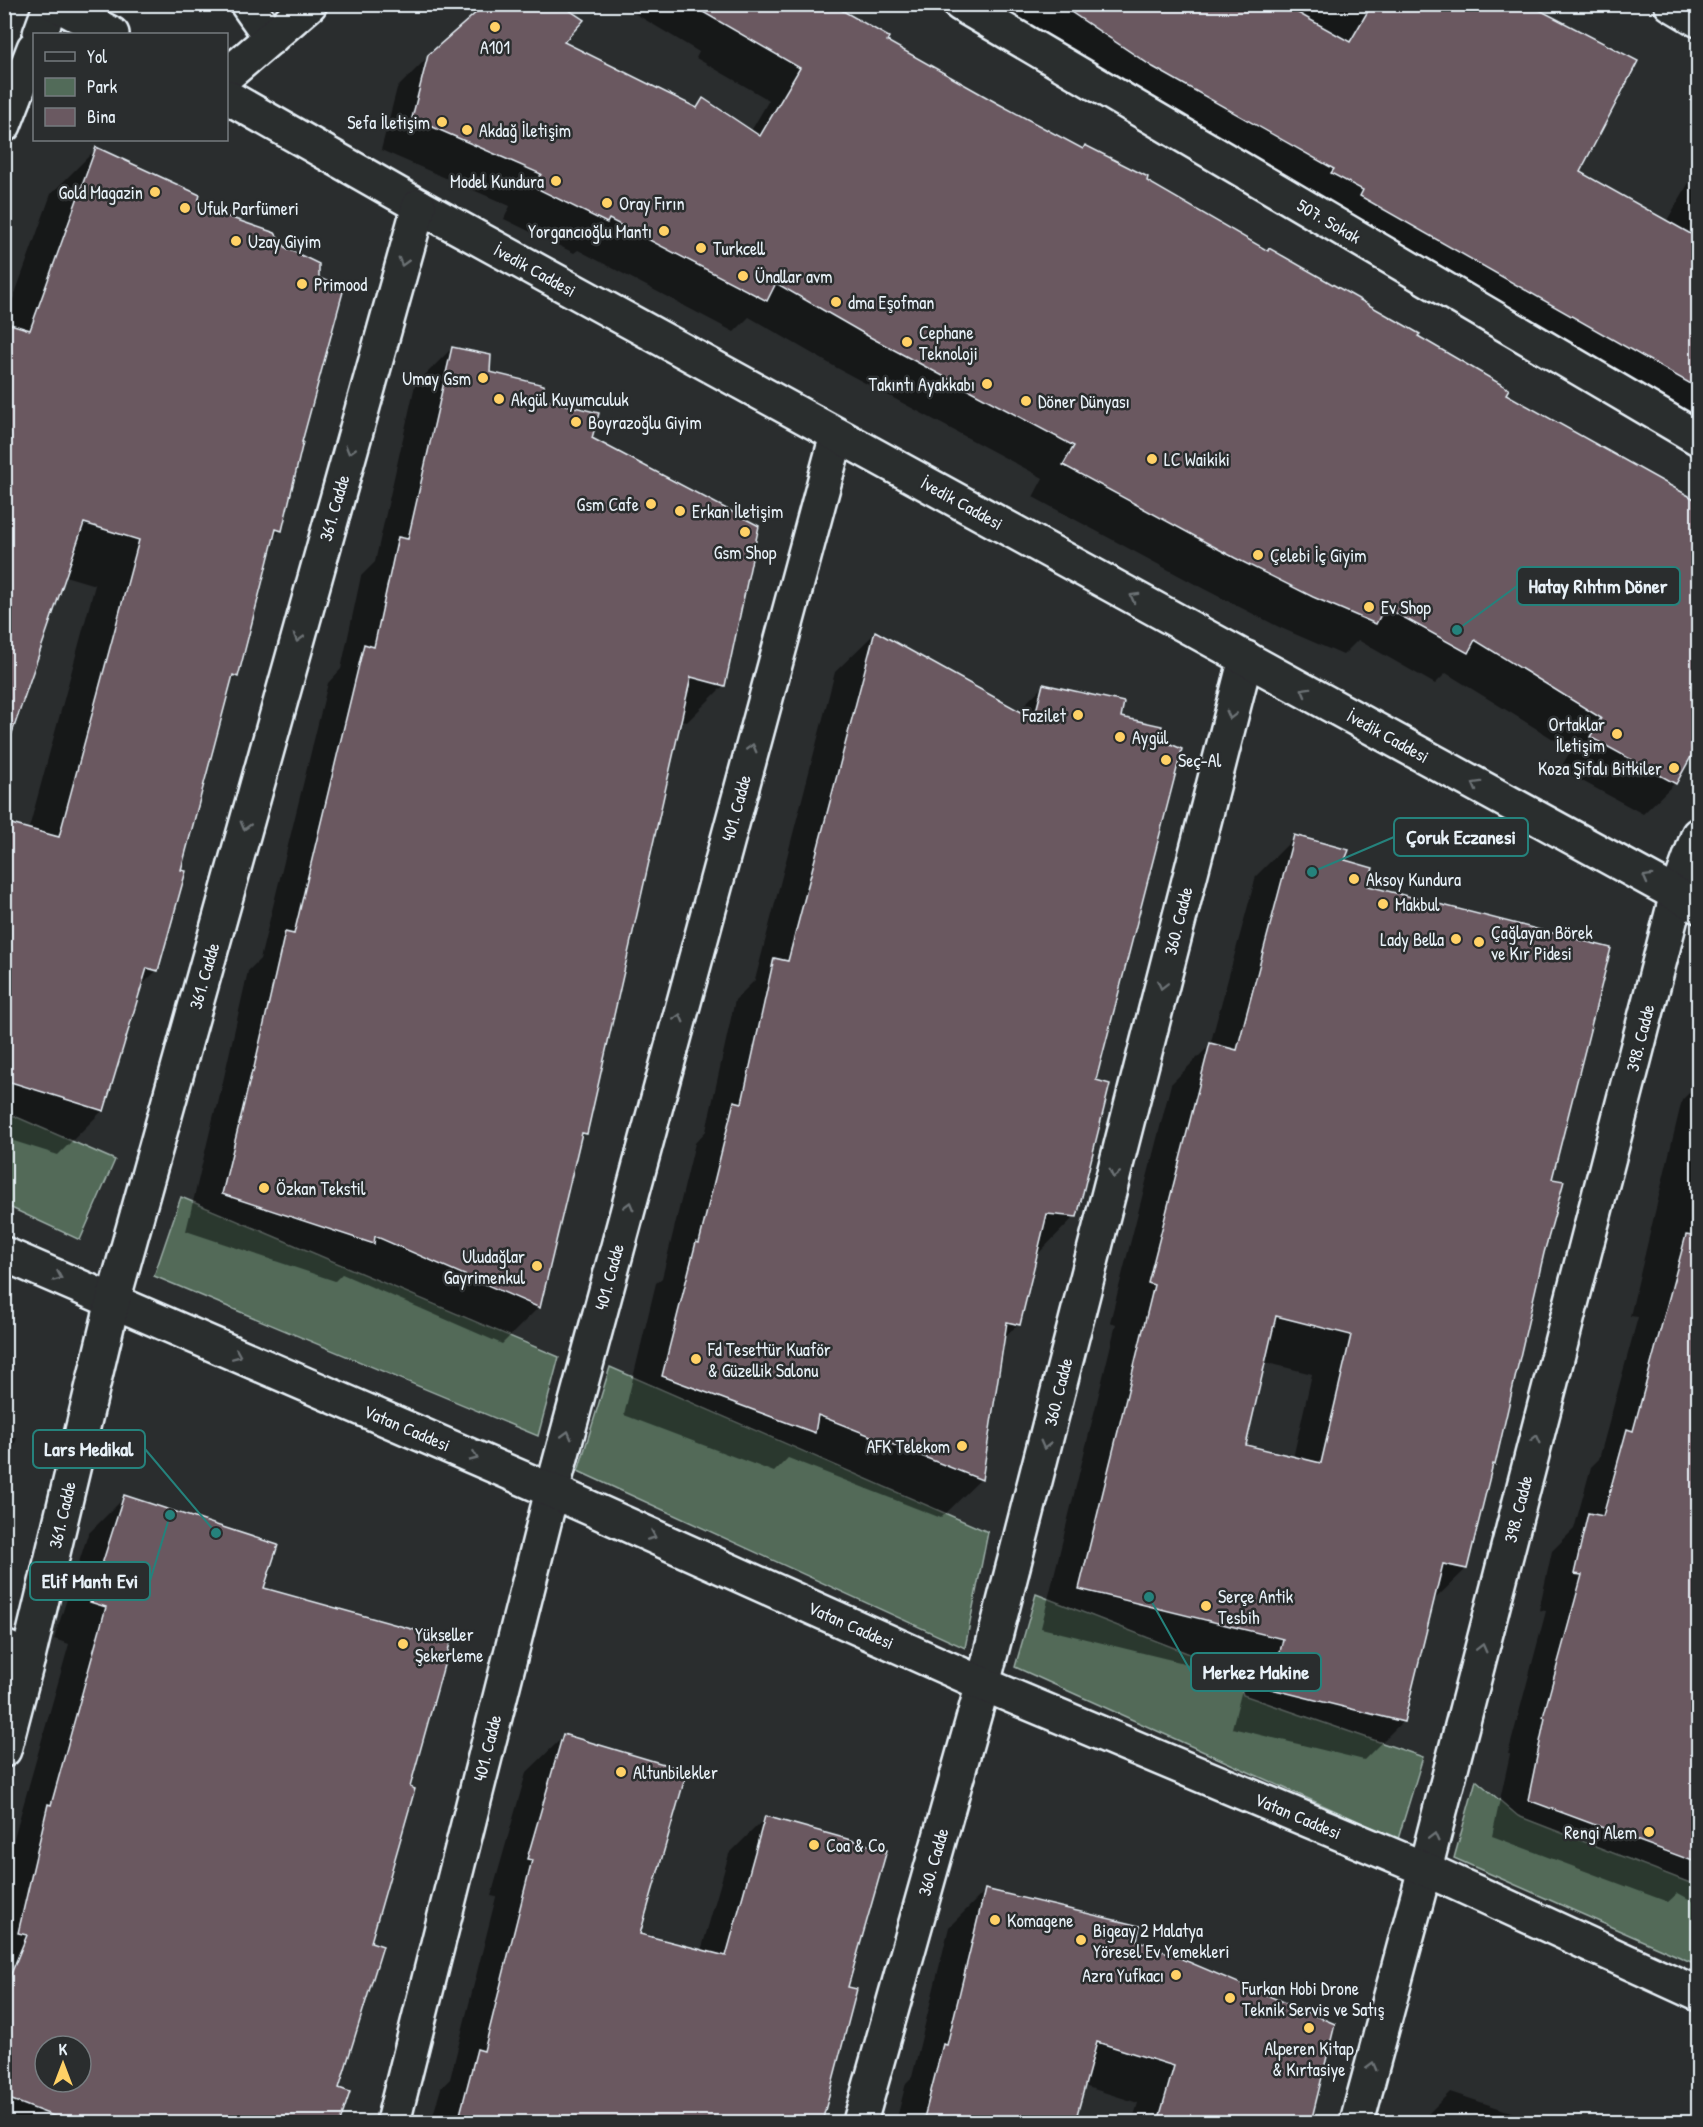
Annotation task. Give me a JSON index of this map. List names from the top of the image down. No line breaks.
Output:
{"streets":{"street":["507. Sokak","İvedik Caddesi","361. Cadde","401. Cadde","360. Cadde","398. Cadde","Vatan Caddesi"]},"crossings":[["İvedik Caddesi","361. Cadde"],["İvedik Caddesi","401. Cadde"],["İvedik Caddesi","360. Cadde"],["İvedik Caddesi","398. Cadde"],["361. Cadde","Vatan Caddesi"],["401. Cadde","Vatan Caddesi"],["360. Cadde","Vatan Caddesi"],["398. Cadde","Vatan Caddesi"]],"one_way":["İvedik Caddesi","361. Cadde","401. Cadde","360. Cadde","398. Cadde","Vatan Caddesi"],"places":["A101","Sefa İletişim","Akdağ İletişim","Model Kundura","Gold Magazin","Oray Fırın","Ufuk Parfümeri","Yorgancıoğlu Mantı","Uzay Giyim","Turkcell","Ünallar avm","Primood","dma Eşofman","Cephane Teknoloji","Umay Gsm","Takıntı Ayakkabı","Akgül Kuyumculuk","Döner Dünyası","Boyrazoğlu Giyim","LC Waikiki","Gsm Cafe","Erkan İletişim","Gsm Shop","Çelebi İç Giyim","Ev Shop","Hatay Rıhtım Döner","Fazilet","Ortaklar İletişim","Aygül","Seç-Al","Koza Şifalı Bitkiler","Çoruk Eczanesi","Aksoy Kundura","Makbul","Lady Bella","Çağlayan Börek ve Kır Pidesi","Özkan Tekstil","Uludağlar Gayrimenkul","Fd Tesettür Kuaför & Güzellik Salonu","AFK Telekom","Elif Mantı Evi","Lars Medikal","Merkez Makine","Serçe Antik Tesbih","Yükseller Şekerleme","Altunbilekler","Rengi Alem","Coa & Co","Komagene","Bigeay 2 Malatya Yöresel Ev Yemekleri","Azra Yufkacı","Furkan Hobi Drone Teknik Servis ve Satış","Alperen Kitap & Kırtasiye"],"legend":["Yol","Park","Bina"],"north":"top"}
